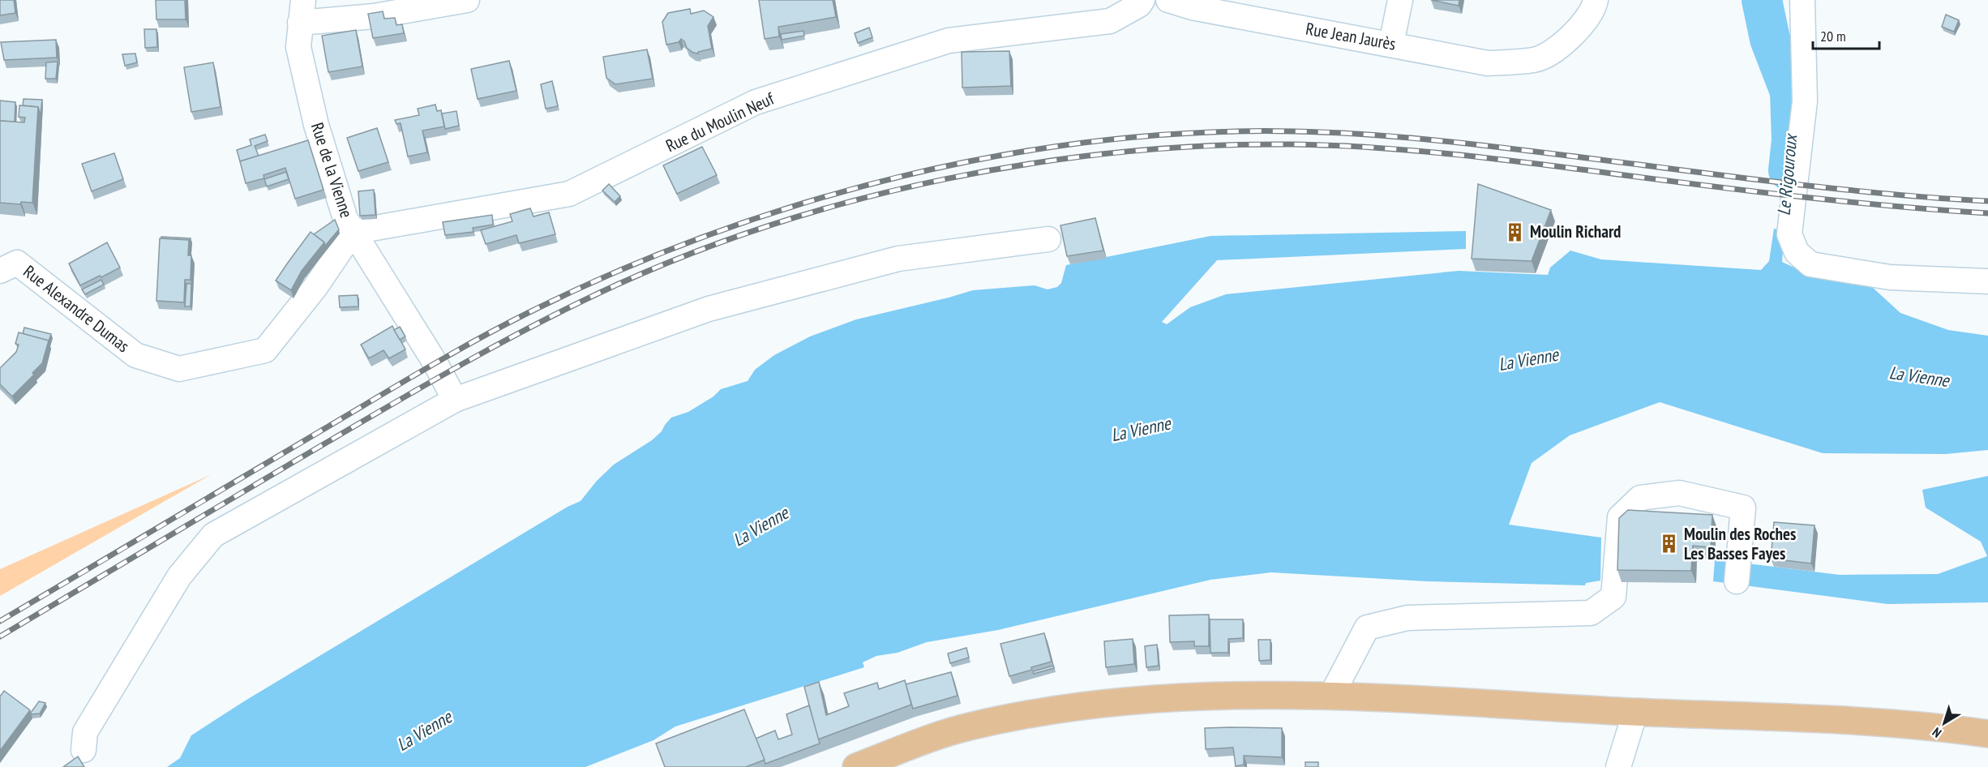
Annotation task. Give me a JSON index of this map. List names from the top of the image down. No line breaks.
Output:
{"streets":{"street":["Rue Jean Jaurès","Rue du Moulin Neuf","Rue de la Vienne","Rue Alexandre Dumas"]},"crossings":[["Rue du Moulin Neuf","Rue de la Vienne"],["Rue du Moulin Neuf","Rue Alexandre Dumas"],["Rue de la Vienne","Rue Alexandre Dumas"]],"water":["Le Rigouroux","La Vienne"],"places":{"building":["Moulin Richard","Moulin des Roches Les Basses Fayes"]},"scale_bar":"20 m","north":"bottom left"}
